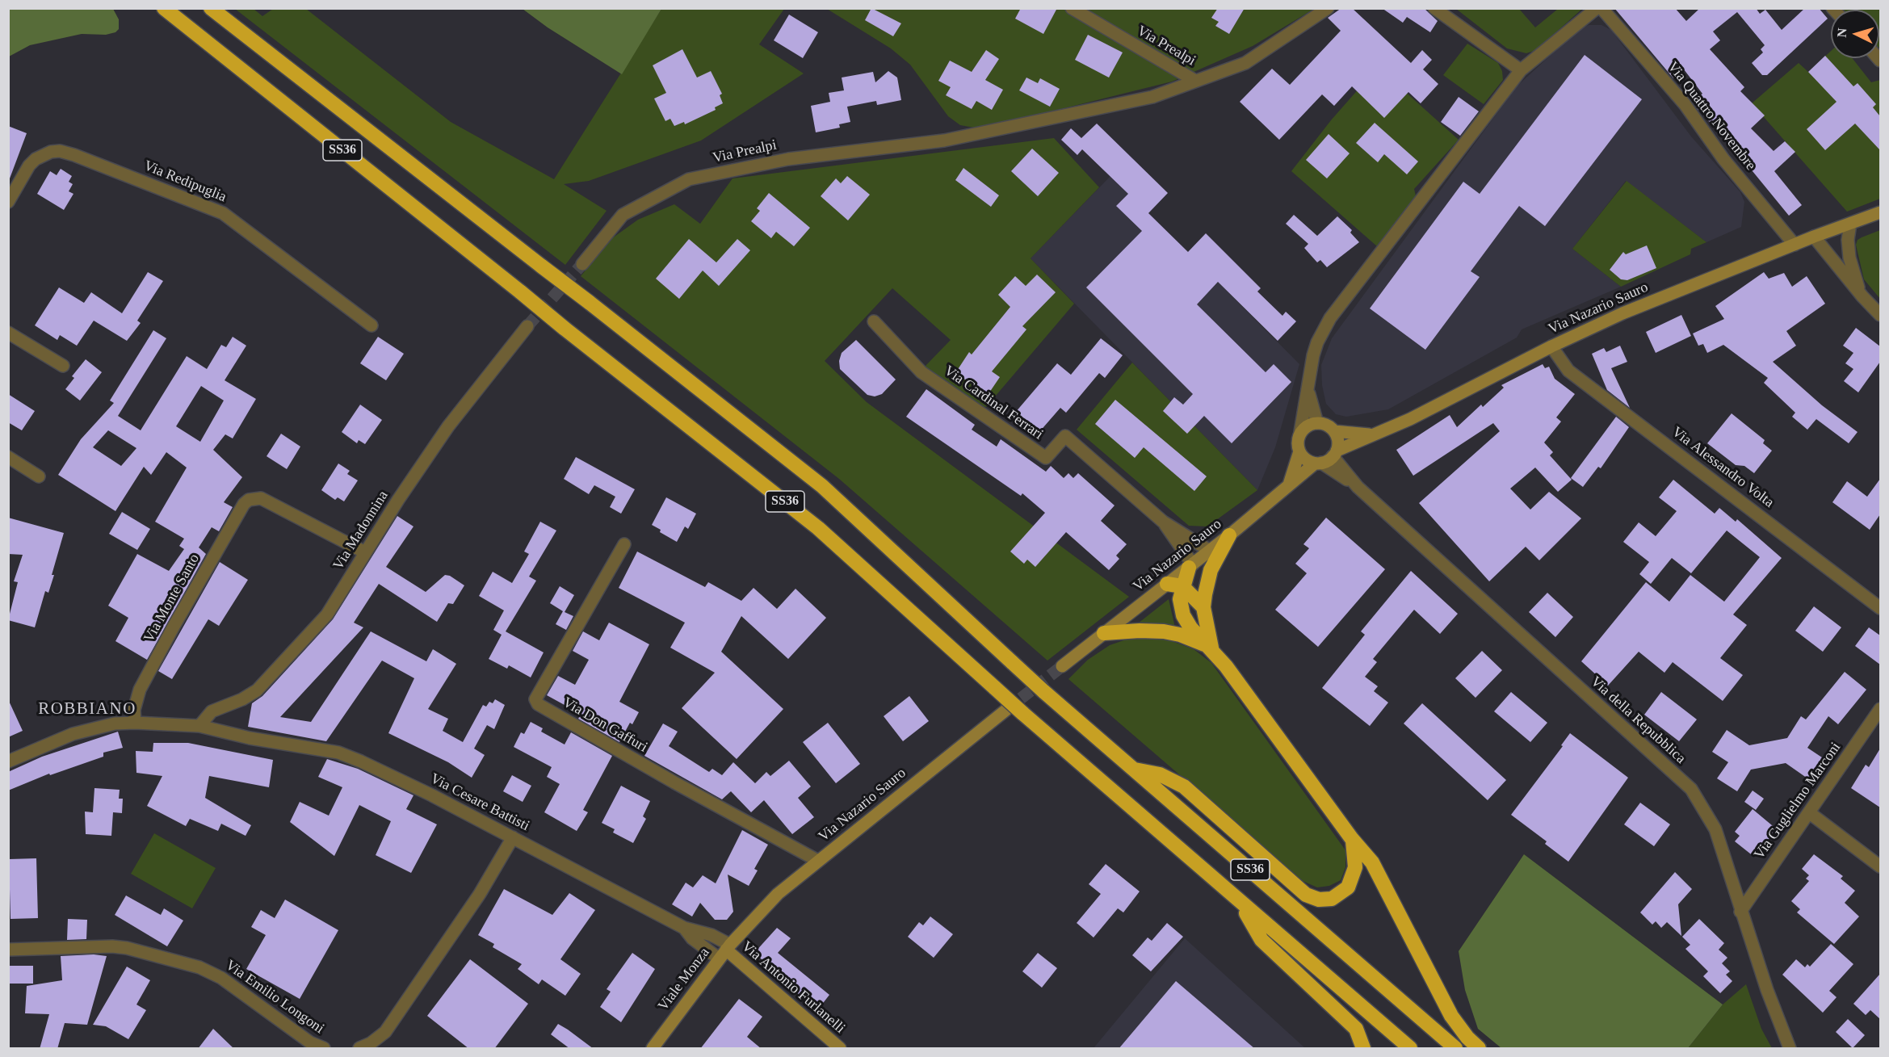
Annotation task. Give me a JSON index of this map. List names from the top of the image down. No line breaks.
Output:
{"streets":{"highway":["SS36"],"main road":["Via Nazario Sauro","Viale Monza","Via Antonio Furlanelli"],"street":["Via Prealpi","Via Quattro Novembre","Via Redipuglia","Via Cardinal Ferrari","Via Alessandro Volta","Via Madonnina","Via Monte Santo","Via della Repubblica","Via Don Gaffuri","Via Guglielmo Marconi","Via Cesare Battisti","Via Emilio Longoni"]},"crossings":[["Via Quattro Novembre","Via Nazario Sauro"],["Via Nazario Sauro","Via Cardinal Ferrari"],["Via Nazario Sauro","Via Alessandro Volta"],["Via Nazario Sauro","Via Don Gaffuri"],["Via Nazario Sauro","Viale Monza"],["Via Madonnina","Via Monte Santo"],["Via Madonnina","Via Cesare Battisti"],["Via Monte Santo","Via Cesare Battisti"],["Via della Repubblica","Via Guglielmo Marconi"],["Via Cesare Battisti","Viale Monza"],["Via Cesare Battisti","Via Antonio Furlanelli"],["Viale Monza","Via Antonio Furlanelli"]],"districts":["ROBBIANO"],"north":"left"}
